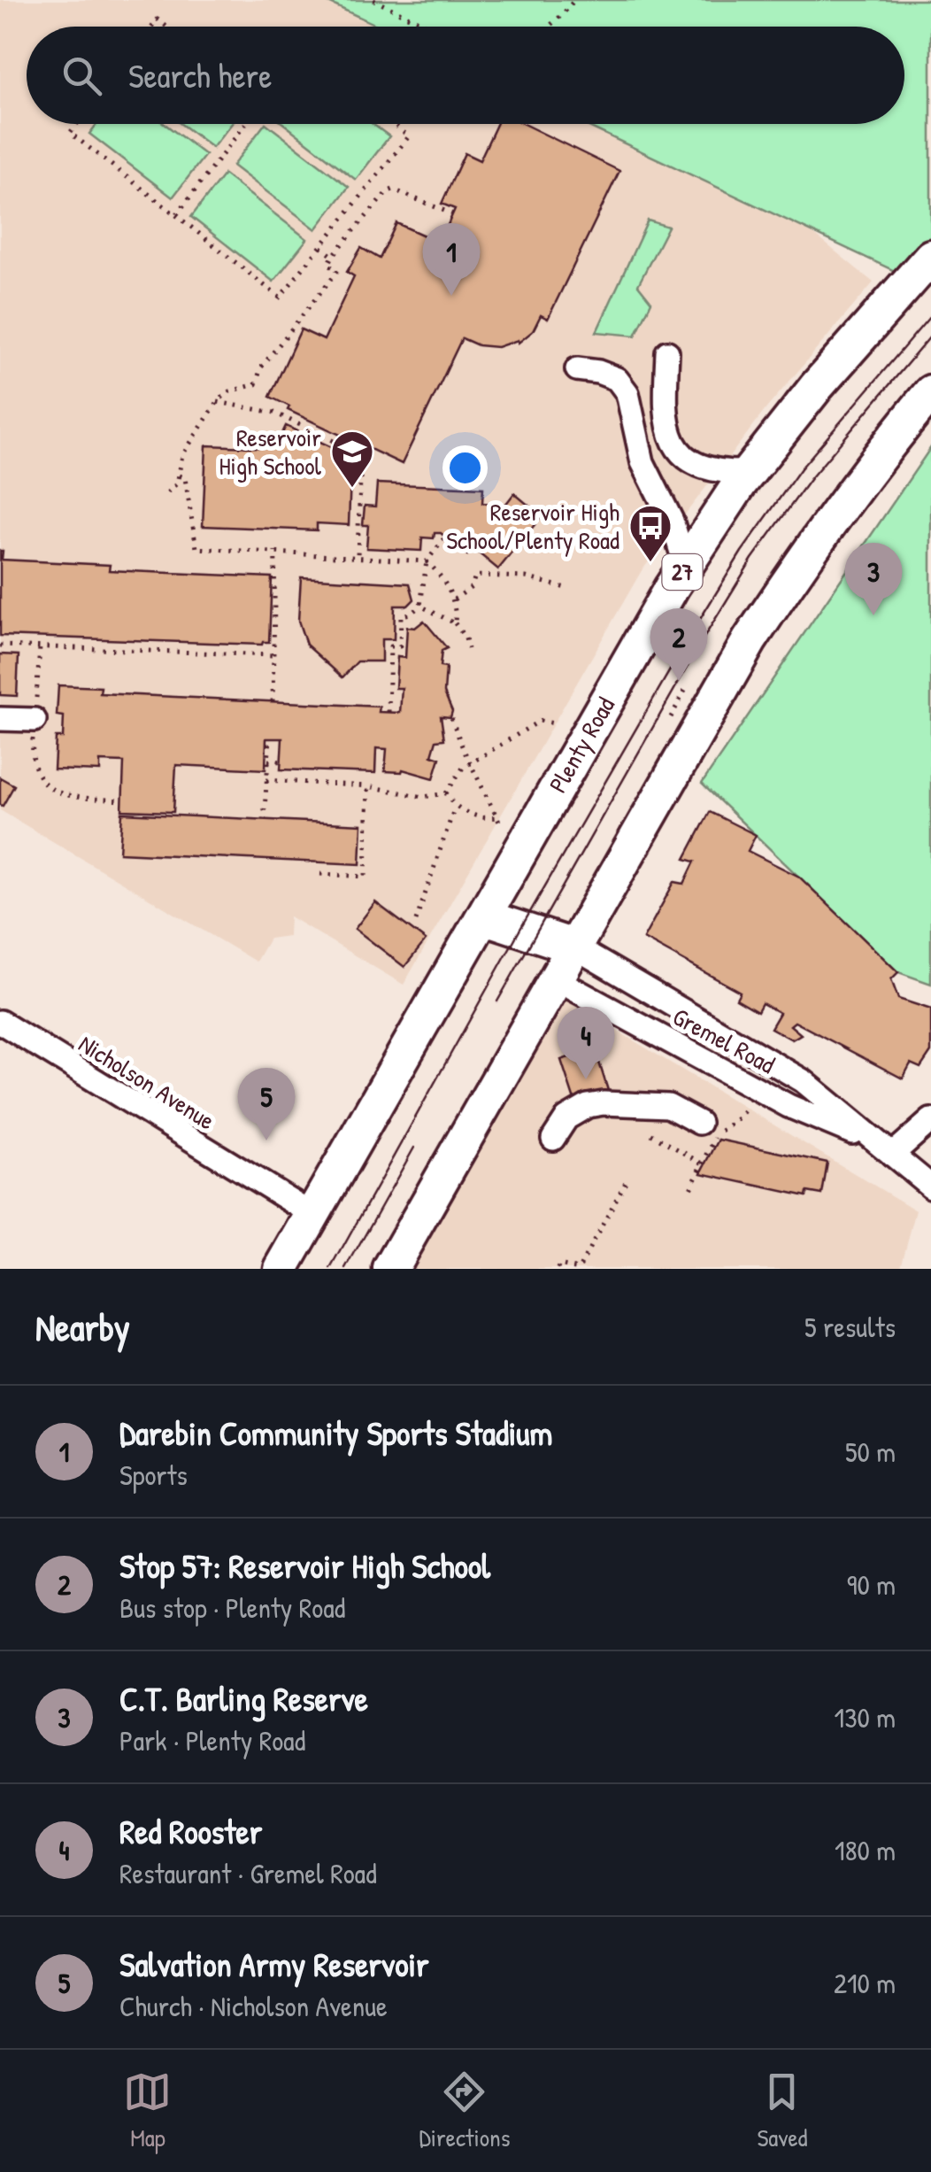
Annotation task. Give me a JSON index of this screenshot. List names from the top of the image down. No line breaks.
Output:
{"streets":{"highway":["27","Plenty Road"],"street":["Gremel Road","Nicholson Avenue"]},"crossings":[["Plenty Road","Nicholson Avenue"]],"places":{"school or university":["Reservoir High School"],"bus stop":["Reservoir High School/Plenty Road"]},"page":{"search":"Search here","pins":["1","3","2","4","5"],"heading":["Nearby","5 results"],"list":[{"mark":"1","name":"Darebin Community Sports Stadium","note":"Sports","value":"50 m"},{"mark":"2","name":"Stop 57: Reservoir High School","note":"Bus stop · Plenty Road","value":"90 m"},{"mark":"3","name":"C.T. Barling Reserve","note":"Park · Plenty Road","value":"130 m"},{"mark":"4","name":"Red Rooster","note":"Restaurant · Gremel Road","value":"180 m"},{"mark":"5","name":"Salvation Army Reservoir","note":"Church · Nicholson Avenue","value":"210 m"}],"nav":["Map","Directions","Saved"]}}
